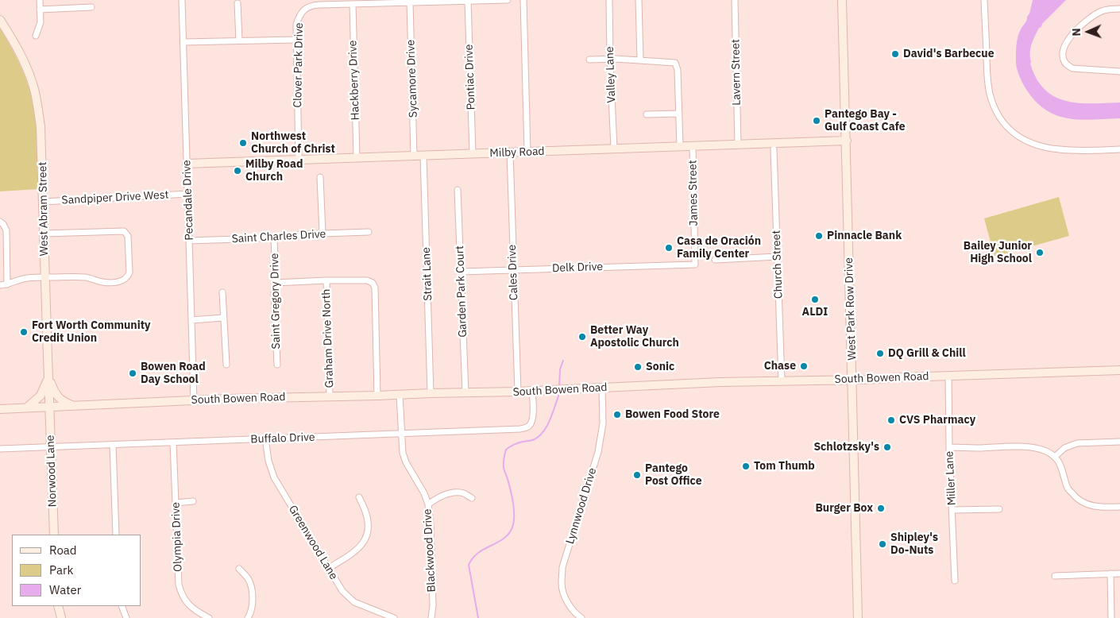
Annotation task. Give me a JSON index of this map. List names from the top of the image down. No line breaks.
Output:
{"streets":{"main road":["Milby Road","West Abram Street","West Park Row Drive","South Bowen Road","Norwood Lane"],"street":["Clover Park Drive","Lavern Street","Valley Lane","Pontiac Drive","Sycamore Drive","Hackberry Drive","James Street","Sandpiper Drive West","Pecandale Drive","Saint Charles Drive","Church Street","Delk Drive","Cales Drive","Strait Lane","Garden Park Court","Saint Gregory Drive","Graham Drive North","Buffalo Drive","Miller Lane","Lynnwood Drive","Olympia Drive","Greenwood Lane","Blackwood Drive"]},"crossings":[["Clover Park Drive","Pontiac Drive"],["Clover Park Drive","Sycamore Drive"],["Clover Park Drive","Hackberry Drive"],["Clover Park Drive","Milby Road"],["Lavern Street","Milby Road"],["Valley Lane","Milby Road"],["Pontiac Drive","Milby Road"],["Sycamore Drive","Milby Road"],["Hackberry Drive","Milby Road"],["Milby Road","James Street"],["Milby Road","Pecandale Drive"],["Milby Road","Cales Drive"],["Milby Road","Strait Lane"],["Milby Road","West Park Row Drive"],["James Street","Delk Drive"],["Sandpiper Drive West","Pecandale Drive"],["Sandpiper Drive West","West Abram Street"],["Pecandale Drive","Saint Charles Drive"],["Pecandale Drive","South Bowen Road"],["West Abram Street","South Bowen Road"],["West Abram Street","Norwood Lane"],["Saint Charles Drive","Saint Gregory Drive"],["Church Street","South Bowen Road"],["Delk Drive","Cales Drive"],["Delk Drive","Garden Park Court"],["Cales Drive","South Bowen Road"],["Strait Lane","South Bowen Road"],["Garden Park Court","South Bowen Road"],["West Park Row Drive","South Bowen Road"],["Graham Drive North","South Bowen Road"],["South Bowen Road","Buffalo Drive"],["South Bowen Road","Norwood Lane"],["South Bowen Road","Miller Lane"],["South Bowen Road","Lynnwood Drive"],["South Bowen Road","Blackwood Drive"],["Buffalo Drive","Norwood Lane"],["Buffalo Drive","Olympia Drive"],["Buffalo Drive","Greenwood Lane"],["Buffalo Drive","Blackwood Drive"]],"places":["David's Barbecue","Pantego Bay - Gulf Coast Cafe","Northwest Church of Christ","Milby Road Church","Pinnacle Bank","Casa de Oración Family Center","Bailey Junior High School","ALDI","Fort Worth Community Credit Union","Better Way Apostolic Church","DQ Grill & Chill","Chase","Sonic","Bowen Road Day School","Bowen Food Store","CVS Pharmacy","Schlotzsky's","Tom Thumb","Pantego Post Office","Burger Box","Shipley's Do-Nuts"],"legend":["Road","Park","Water"],"north":"left"}
